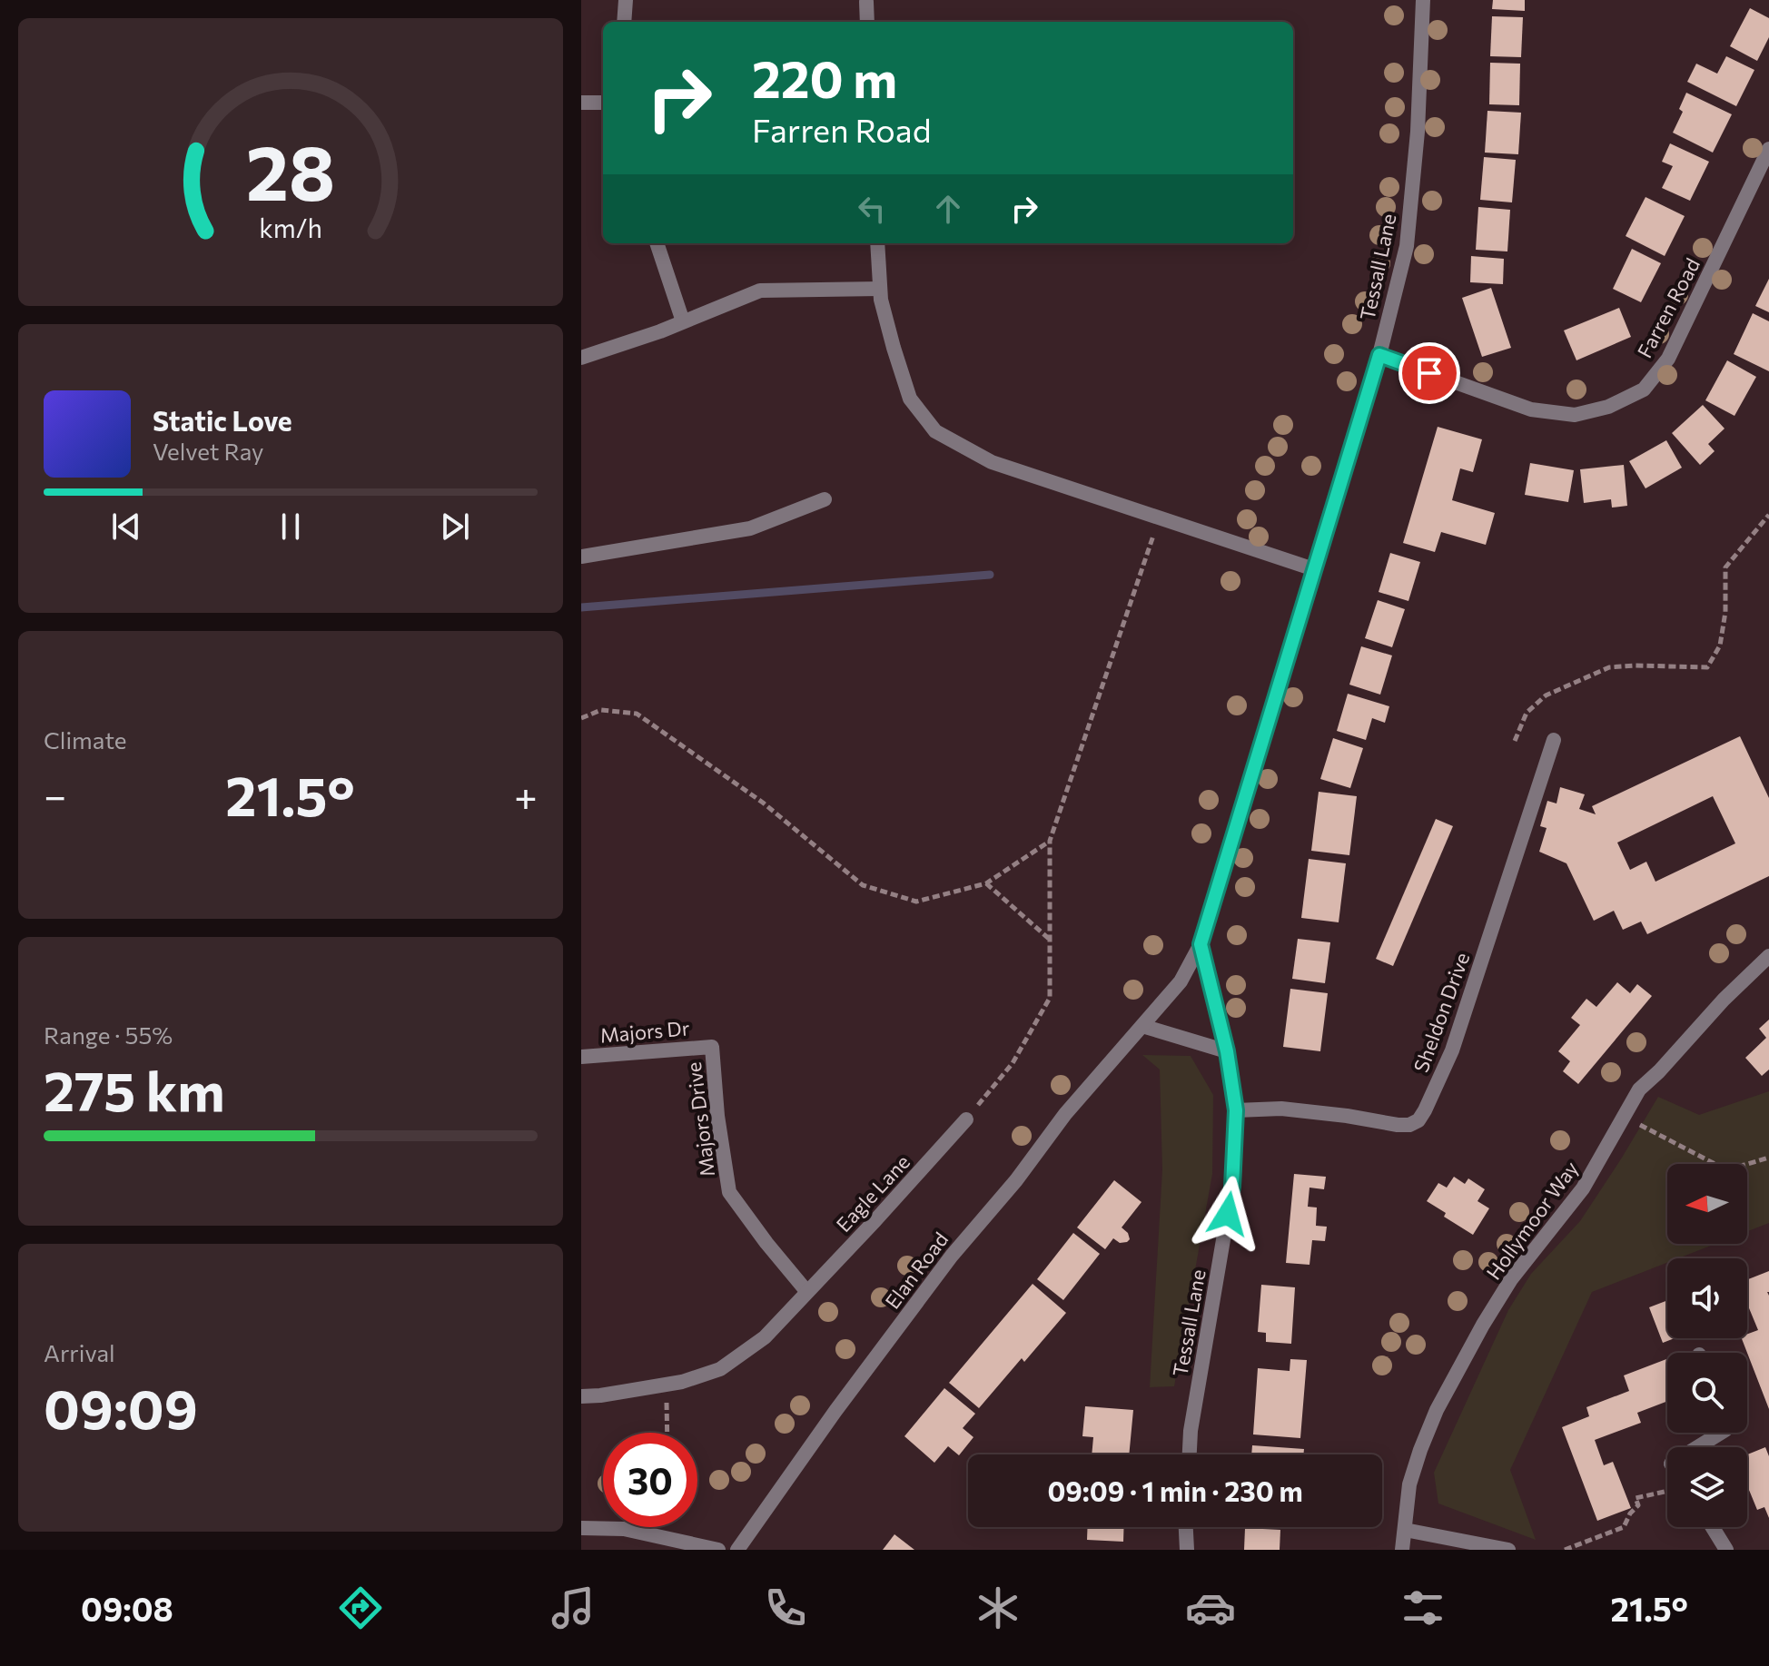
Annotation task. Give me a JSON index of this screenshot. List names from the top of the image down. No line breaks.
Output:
{"streets":{"street":["Tessall Lane","Farren Road","Sheldon Drive","Majors Dr","Majors Drive","Eagle Lane","Hollymoor Way","Elan Road"]},"crossings":[["Tessall Lane","Farren Road"],["Tessall Lane","Sheldon Drive"],["Tessall Lane","Elan Road"],["Majors Dr","Majors Drive"],["Majors Drive","Eagle Lane"]],"north":"left","page":{"turn":["220 m","Farren Road"],"song":["Static Love","Velvet Ray"],"tile":["Climate",["Range · 55%","275 km"],["Arrival","09:09"]],"heat":["−","21.5°","+"],"limit":"30","trip":"09:09 · 1 min · 230 m","tabs":["09:08","21.5°"],"gauge":["28","km/h"]}}
